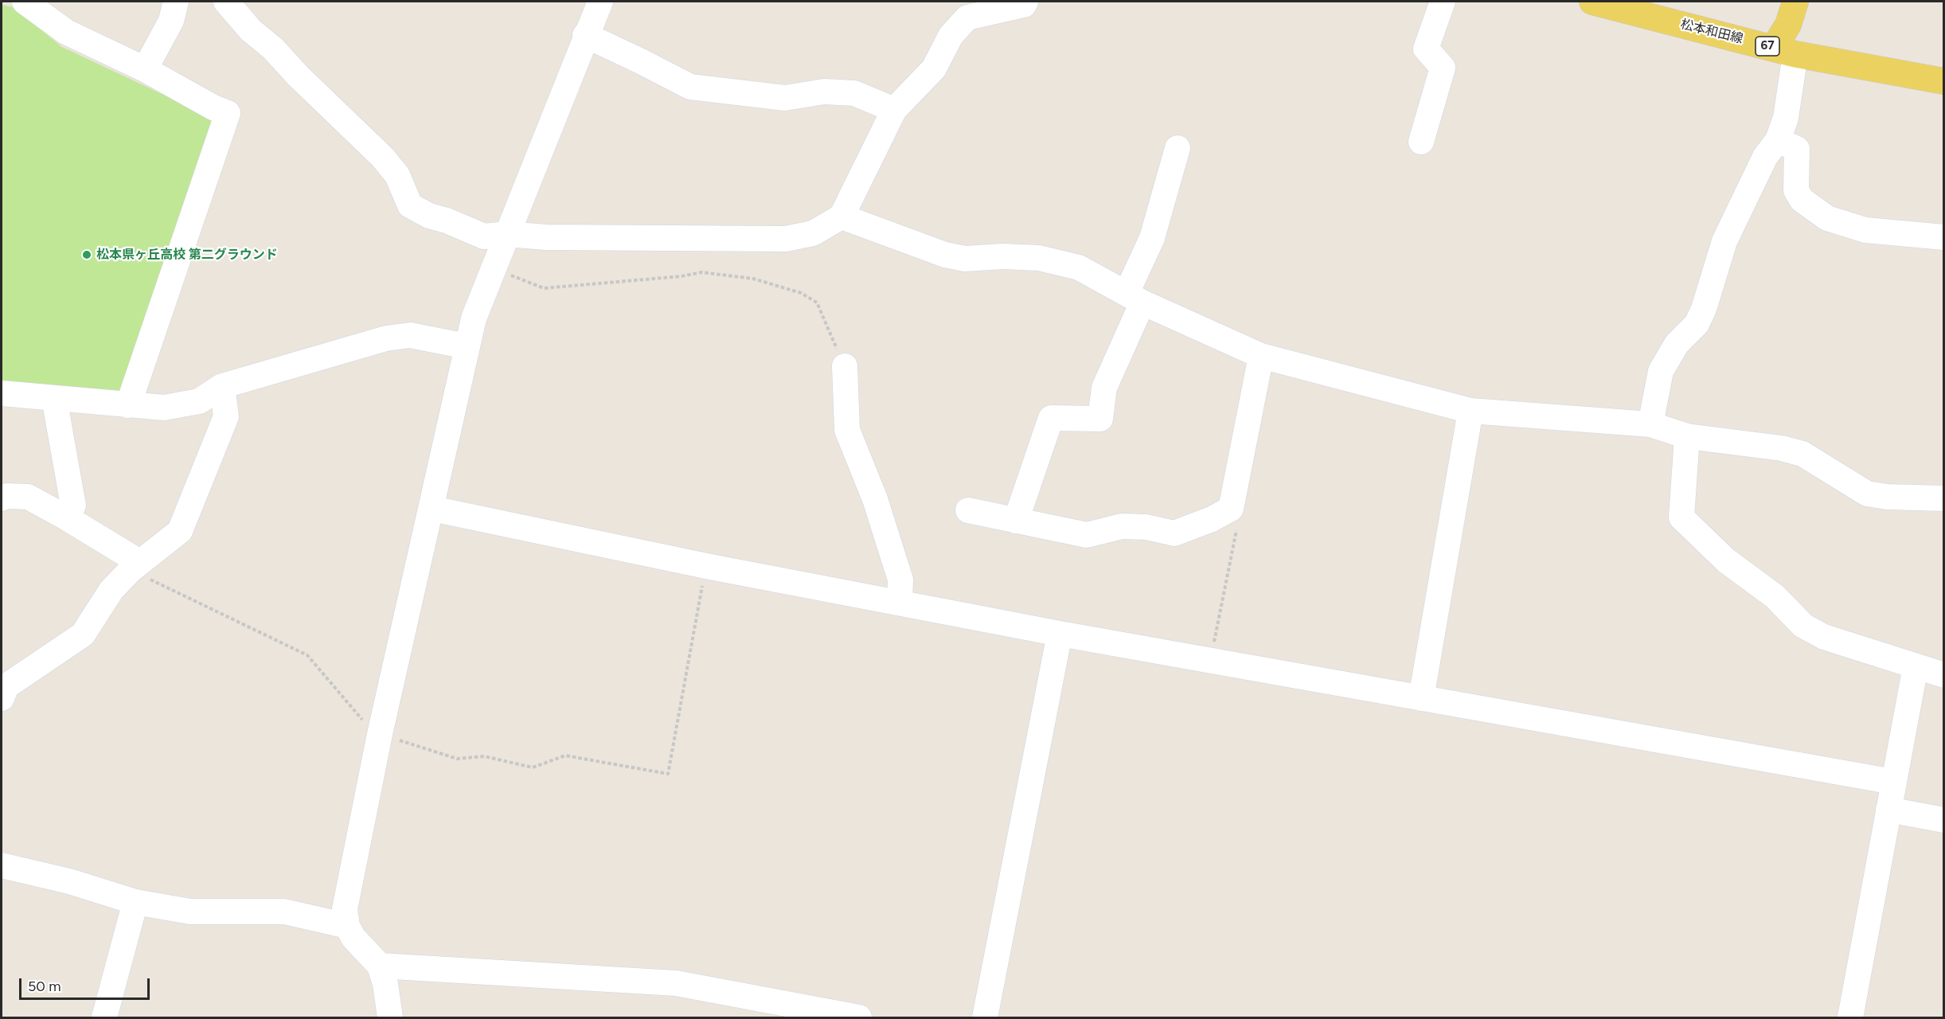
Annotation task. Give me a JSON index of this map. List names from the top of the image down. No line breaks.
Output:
{"streets":{"main road":["松本和田線","67"]},"places":["松本県ヶ丘高校 第二グラウンド"],"scale_bar":"50 m"}
